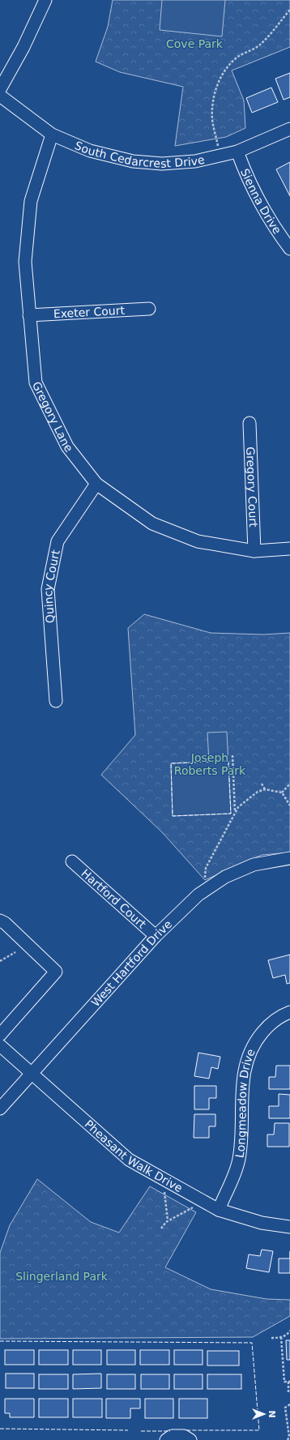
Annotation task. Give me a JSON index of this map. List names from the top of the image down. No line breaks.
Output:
{"streets":{"street":["South Cedarcrest Drive","Sienna Drive","Exeter Court","Gregory Lane","Gregory Court","Quincy Court","Hartford Court","West Hartford Drive","Longmeadow Drive","Pheasant Walk Drive"]},"crossings":[["South Cedarcrest Drive","Sienna Drive"],["South Cedarcrest Drive","Gregory Lane"],["Exeter Court","Gregory Lane"],["Gregory Lane","Gregory Court"],["Gregory Lane","Quincy Court"],["Hartford Court","West Hartford Drive"],["West Hartford Drive","Pheasant Walk Drive"],["Longmeadow Drive","Pheasant Walk Drive"]],"parks":["Cove Park","Joseph Roberts Park","Slingerland Park"],"north":"right"}
